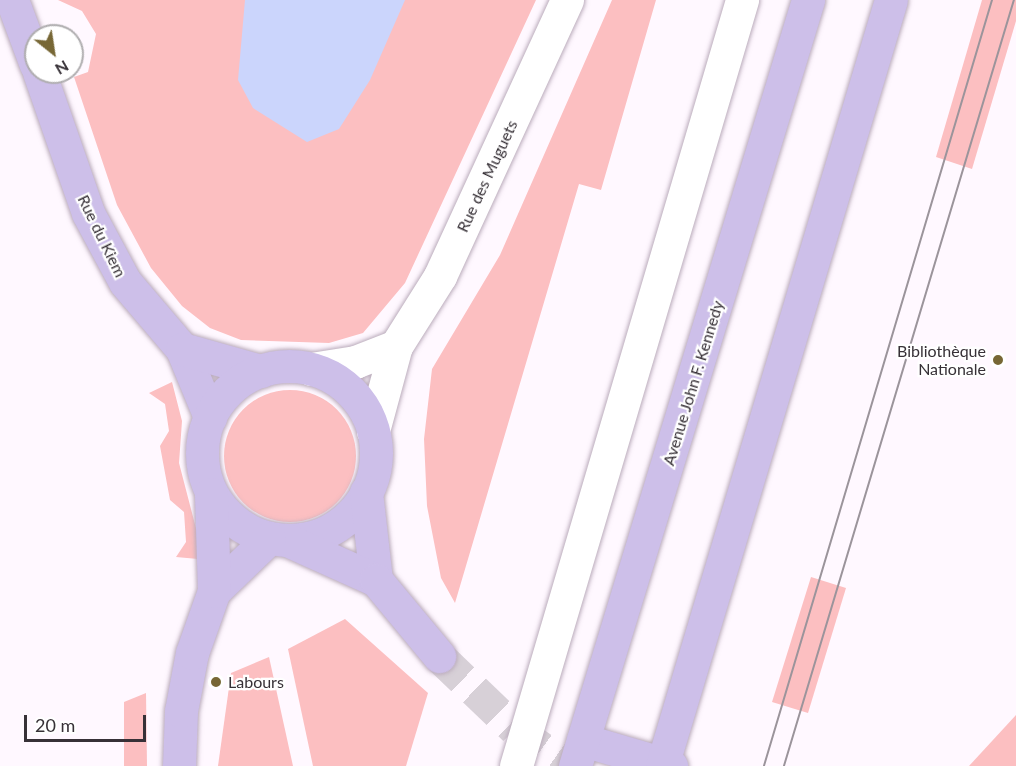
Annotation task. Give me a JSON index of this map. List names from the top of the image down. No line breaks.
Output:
{"streets":{"main road":["Rue du Kiem","Avenue John F. Kennedy"],"street":["Rue des Muguets"]},"crossings":[["Rue des Muguets","Rue du Kiem"]],"places":["Bibliothèque Nationale","Labours"],"scale_bar":"20 m","north":"bottom right"}
